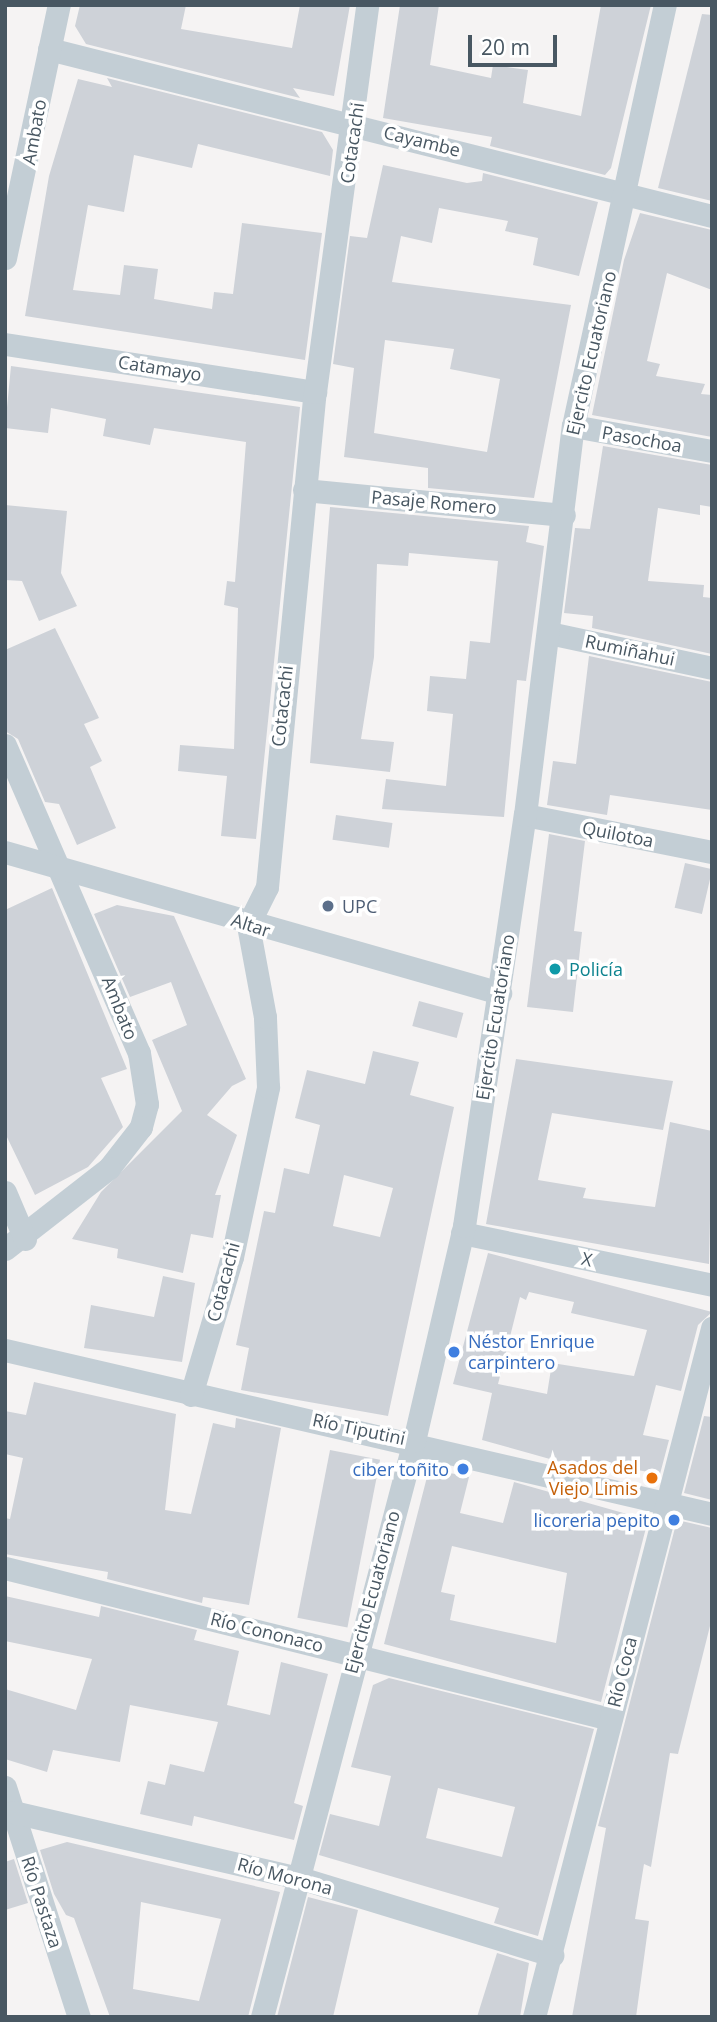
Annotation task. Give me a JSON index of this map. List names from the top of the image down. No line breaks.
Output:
{"streets":{"street":["Ambato","Cayambe","Cotacachi","Ejercito Ecuatoriano","Catamayo","Pasochoa","Pasaje Romero","Rumiñahui","Quilotoa","Altar","X","Río Tiputini","Río Cononaco","Río Coca","Río Morona","Río Pastaza"]},"crossings":[["Ambato","Cayambe"],["Ambato","Altar"],["Cayambe","Cotacachi"],["Cayambe","Ejercito Ecuatoriano"],["Cotacachi","Catamayo"],["Cotacachi","Pasaje Romero"],["Cotacachi","Altar"],["Cotacachi","Río Tiputini"],["Ejercito Ecuatoriano","Pasochoa"],["Ejercito Ecuatoriano","Pasaje Romero"],["Ejercito Ecuatoriano","Rumiñahui"],["Ejercito Ecuatoriano","Quilotoa"],["Ejercito Ecuatoriano","Altar"],["Ejercito Ecuatoriano","X"],["Ejercito Ecuatoriano","Río Tiputini"],["Ejercito Ecuatoriano","Río Cononaco"],["Ejercito Ecuatoriano","Río Morona"],["Río Tiputini","Río Coca"],["Río Cononaco","Río Coca"],["Río Coca","Río Morona"],["Río Morona","Río Pastaza"]],"places":["UPC","Policía","Néstor Enrique carpintero","ciber toñito","Asados del Viejo Limis","licoreria pepito"],"scale_bar":"20 m"}
